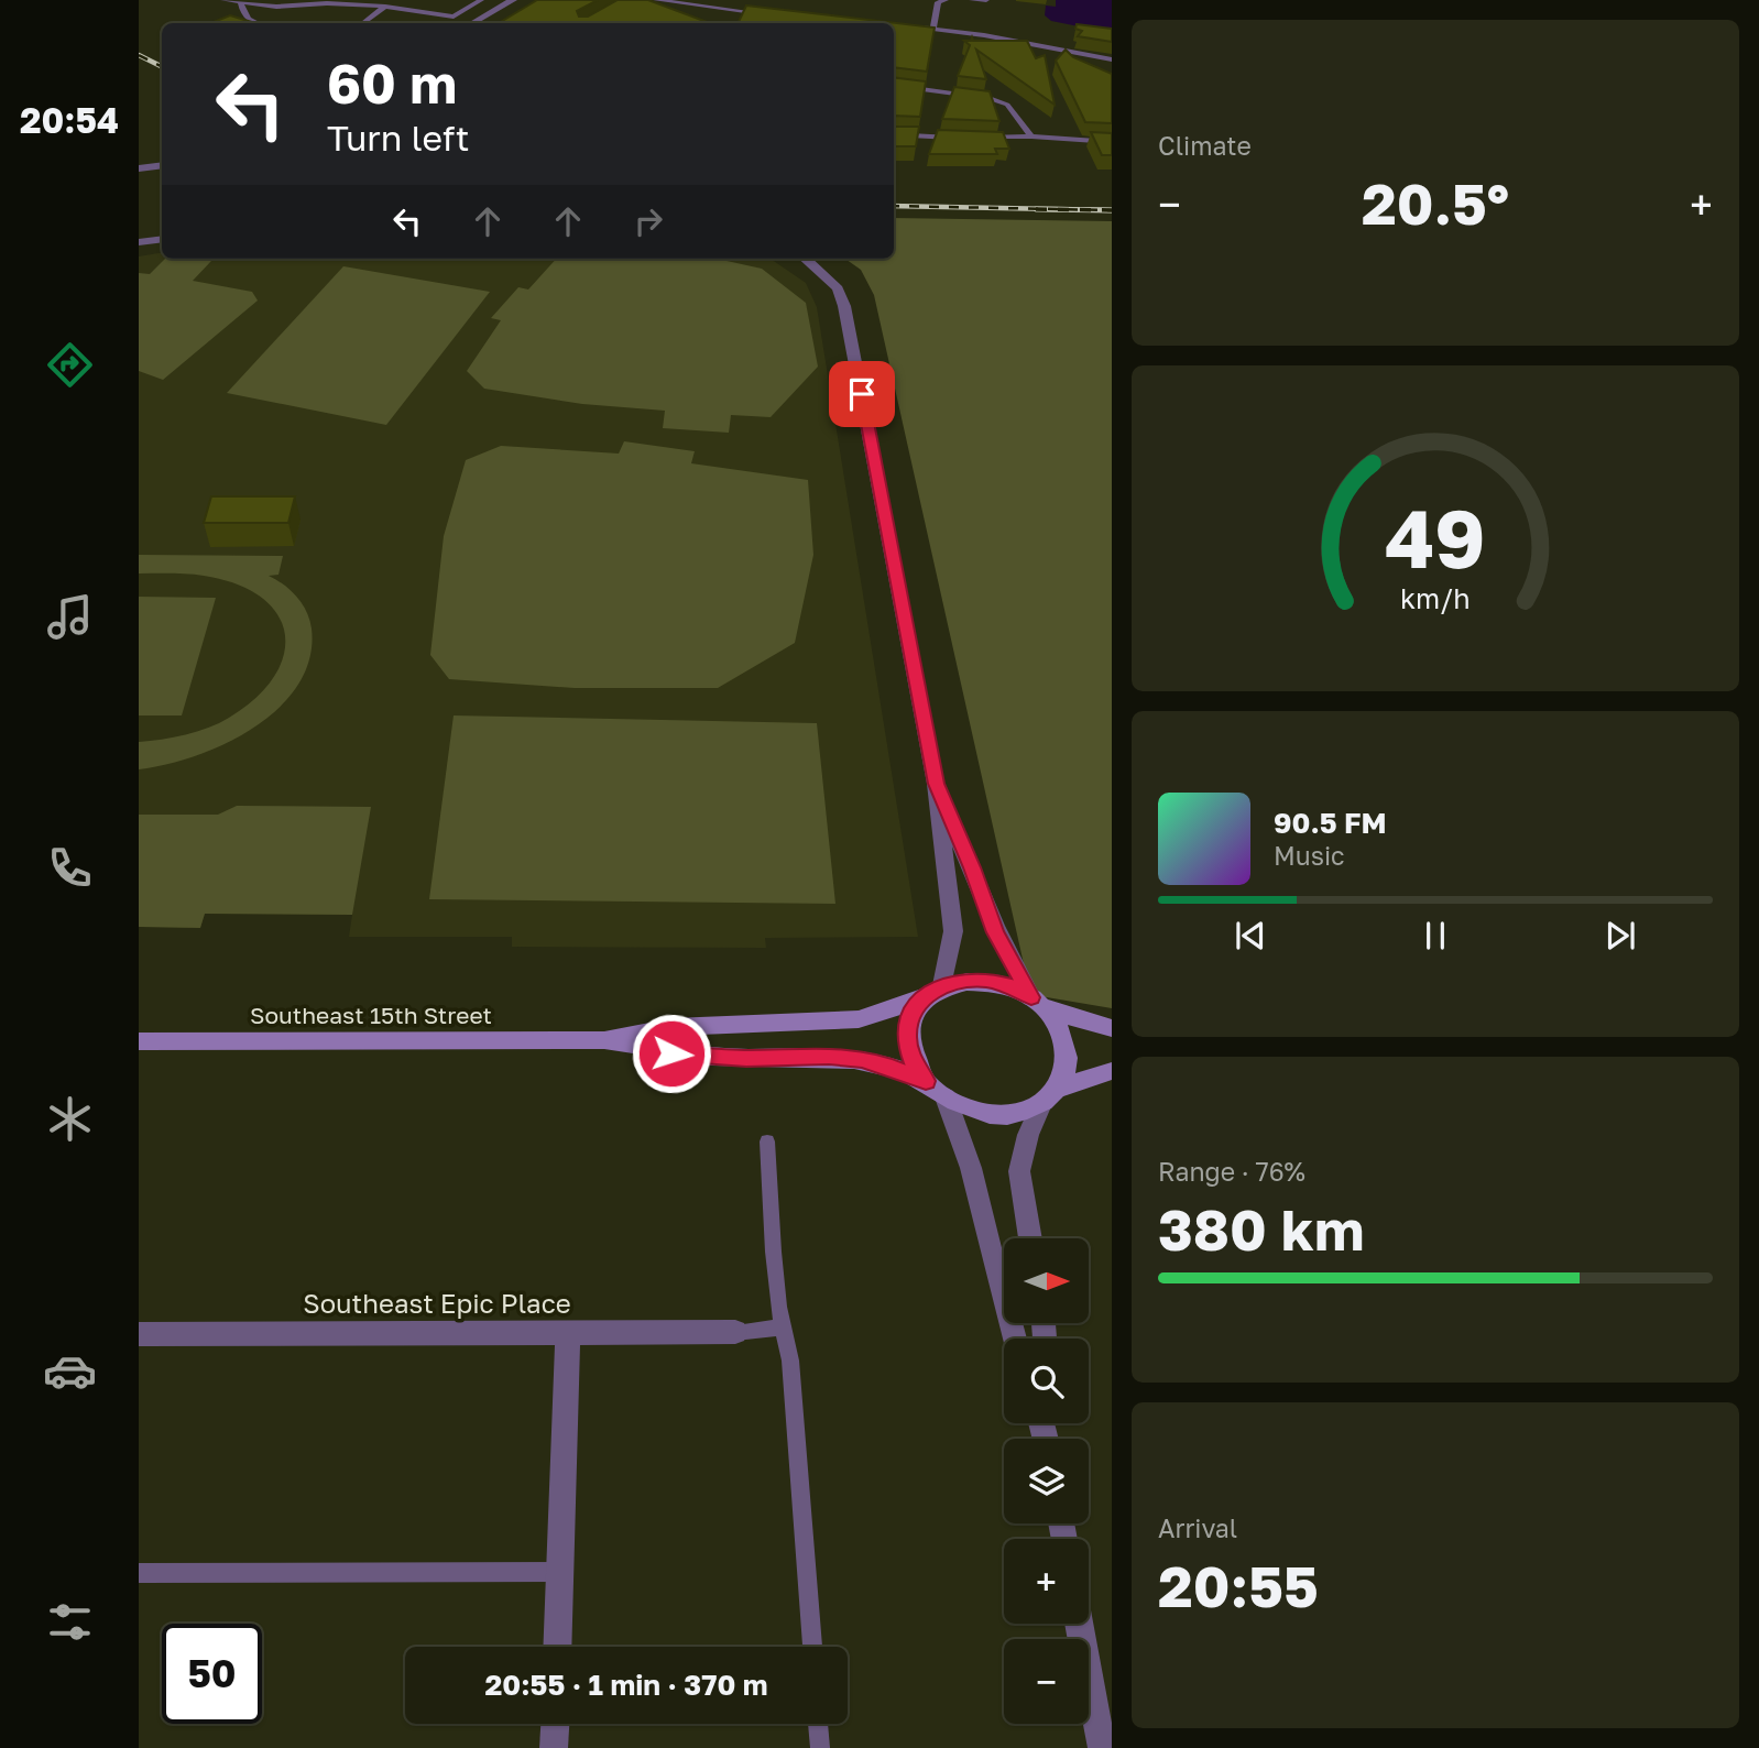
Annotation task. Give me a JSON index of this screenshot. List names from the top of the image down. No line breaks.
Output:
{"streets":{"main road":["Southeast 15th Street"],"street":["Southeast Epic Place"]},"north":"right","page":{"tabs":"20:54","tile":["Climate",["Range · 76%","380 km"],["Arrival","20:55"]],"turn":["60 m","Turn left"],"heat":["−","20.5°","+"],"song":["90.5 FM","Music"],"map_buttons":["+","−"],"limit":"50","trip":"20:55 · 1 min · 370 m","gauge":["49","km/h"]}}
